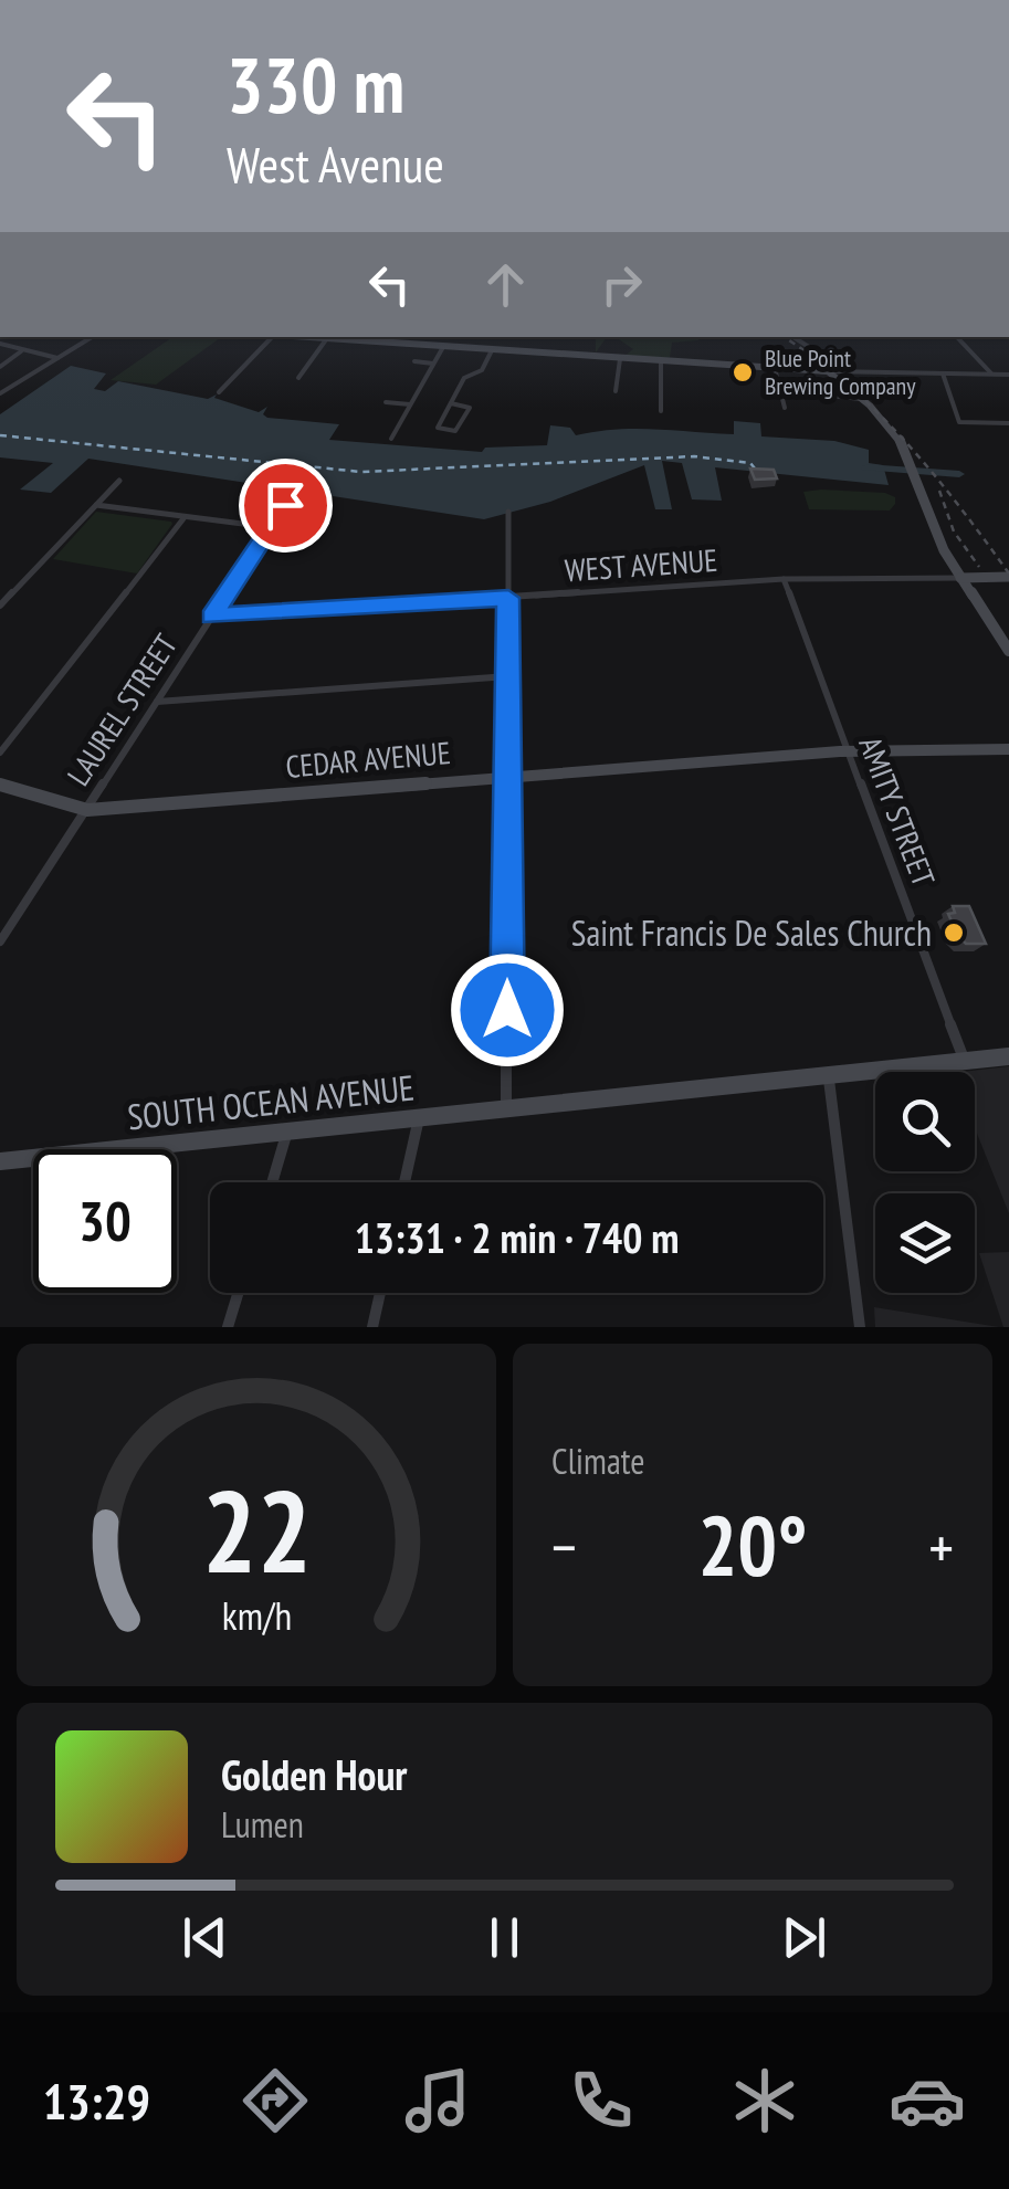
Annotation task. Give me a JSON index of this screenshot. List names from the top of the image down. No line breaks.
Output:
{"streets":{"street":["WEST AVENUE","LAUREL STREET","CEDAR AVENUE","AMITY STREET","SOUTH OCEAN AVENUE"]},"crossings":[["WEST AVENUE","LAUREL STREET"],["WEST AVENUE","AMITY STREET"],["LAUREL STREET","CEDAR AVENUE"],["CEDAR AVENUE","AMITY STREET"],["AMITY STREET","SOUTH OCEAN AVENUE"]],"places":["Blue Point Brewing Company","Saint Francis De Sales Church"],"page":{"turn":["330 m","West Avenue"],"limit":"30","trip":"13:31 · 2 min · 740 m","tile":"Climate","heat":["−","20°","+"],"song":["Golden Hour","Lumen"],"tabs":"13:29","gauge":["22","km/h"]}}
